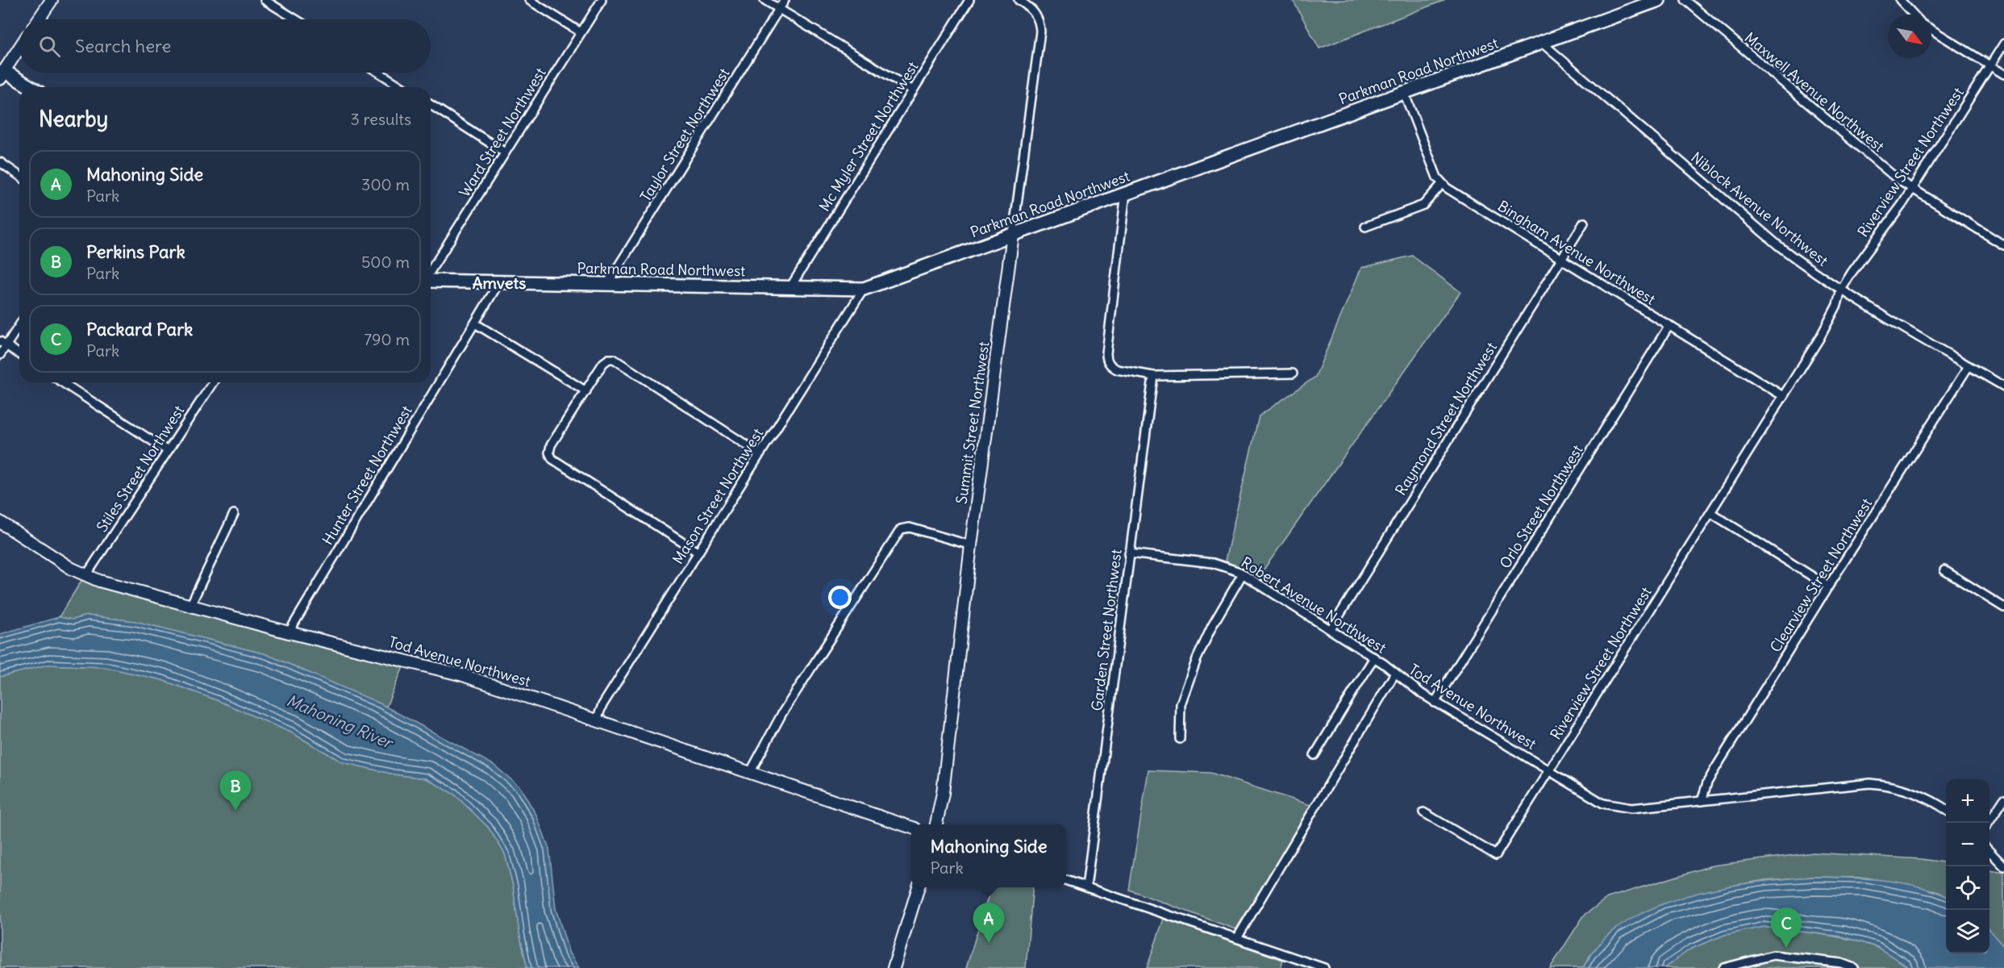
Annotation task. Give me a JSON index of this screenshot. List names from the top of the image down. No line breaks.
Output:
{"streets":{"main road":["Parkman Road Northwest","Summit Street Northwest","Tod Avenue Northwest"],"street":["Maxwell Avenue Northwest","Ward Street Northwest","Taylor Street Northwest","Mc Myler Street Northwest","Riverview Street Northwest","Niblock Avenue Northwest","Bingham Avenue Northwest","Raymond Street Northwest","Stiles Street Northwest","Hunter Street Northwest","Mason Street Northwest","Orlo Street Northwest","Clearview Street Northwest","Robert Avenue Northwest","Garden Street Northwest"]},"crossings":[["Parkman Road Northwest","Taylor Street Northwest"],["Parkman Road Northwest","Mc Myler Street Northwest"],["Parkman Road Northwest","Niblock Avenue Northwest"],["Parkman Road Northwest","Summit Street Northwest"],["Parkman Road Northwest","Hunter Street Northwest"],["Parkman Road Northwest","Mason Street Northwest"],["Maxwell Avenue Northwest","Riverview Street Northwest"],["Riverview Street Northwest","Niblock Avenue Northwest"],["Riverview Street Northwest","Bingham Avenue Northwest"],["Riverview Street Northwest","Tod Avenue Northwest"],["Niblock Avenue Northwest","Clearview Street Northwest"],["Bingham Avenue Northwest","Raymond Street Northwest"],["Bingham Avenue Northwest","Orlo Street Northwest"],["Raymond Street Northwest","Robert Avenue Northwest"],["Stiles Street Northwest","Tod Avenue Northwest"],["Hunter Street Northwest","Tod Avenue Northwest"],["Mason Street Northwest","Tod Avenue Northwest"],["Orlo Street Northwest","Tod Avenue Northwest"],["Clearview Street Northwest","Tod Avenue Northwest"],["Robert Avenue Northwest","Garden Street Northwest"],["Robert Avenue Northwest","Tod Avenue Northwest"]],"districts":["Amvets"],"water":["Mahoning River"],"north":"bottom right","page":{"search":"Search here","heading":["Nearby","3 results"],"list":[{"mark":"A","name":"Mahoning Side","note":"Park","value":"300 m"},{"mark":"B","name":"Perkins Park","note":"Park","value":"500 m"},{"mark":"C","name":"Packard Park","note":"Park","value":"790 m"}],"pins":["B","A","C"],"map_buttons":["+","−"],"popup":["Mahoning Side","Park"]}}
